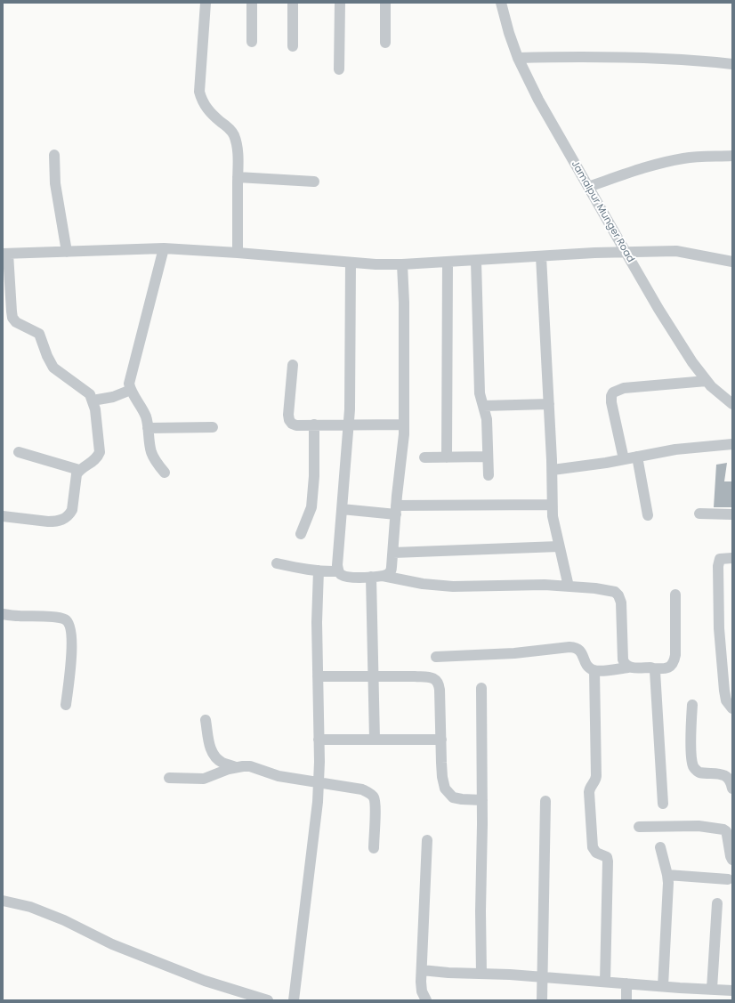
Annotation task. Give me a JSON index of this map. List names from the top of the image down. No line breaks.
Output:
{"streets":{"street":["Jamalpur Munger Road"]}}
